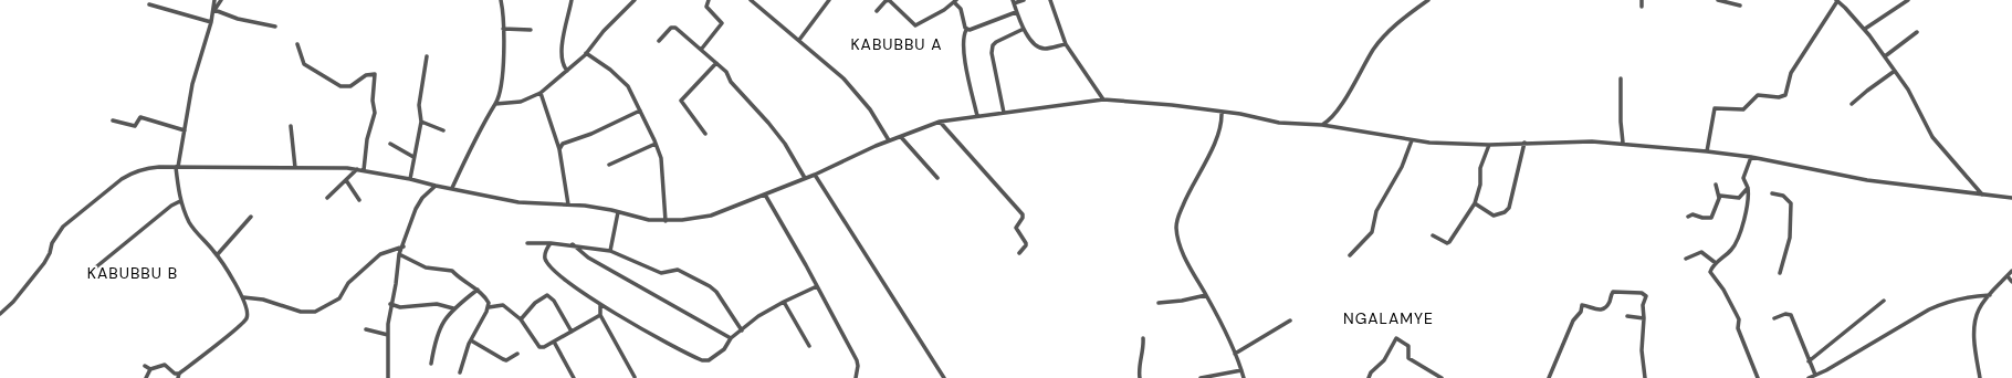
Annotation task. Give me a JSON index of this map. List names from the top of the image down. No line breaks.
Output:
{"districts":["KABUBBU A","KABUBBU B","NGALAMYE"]}
